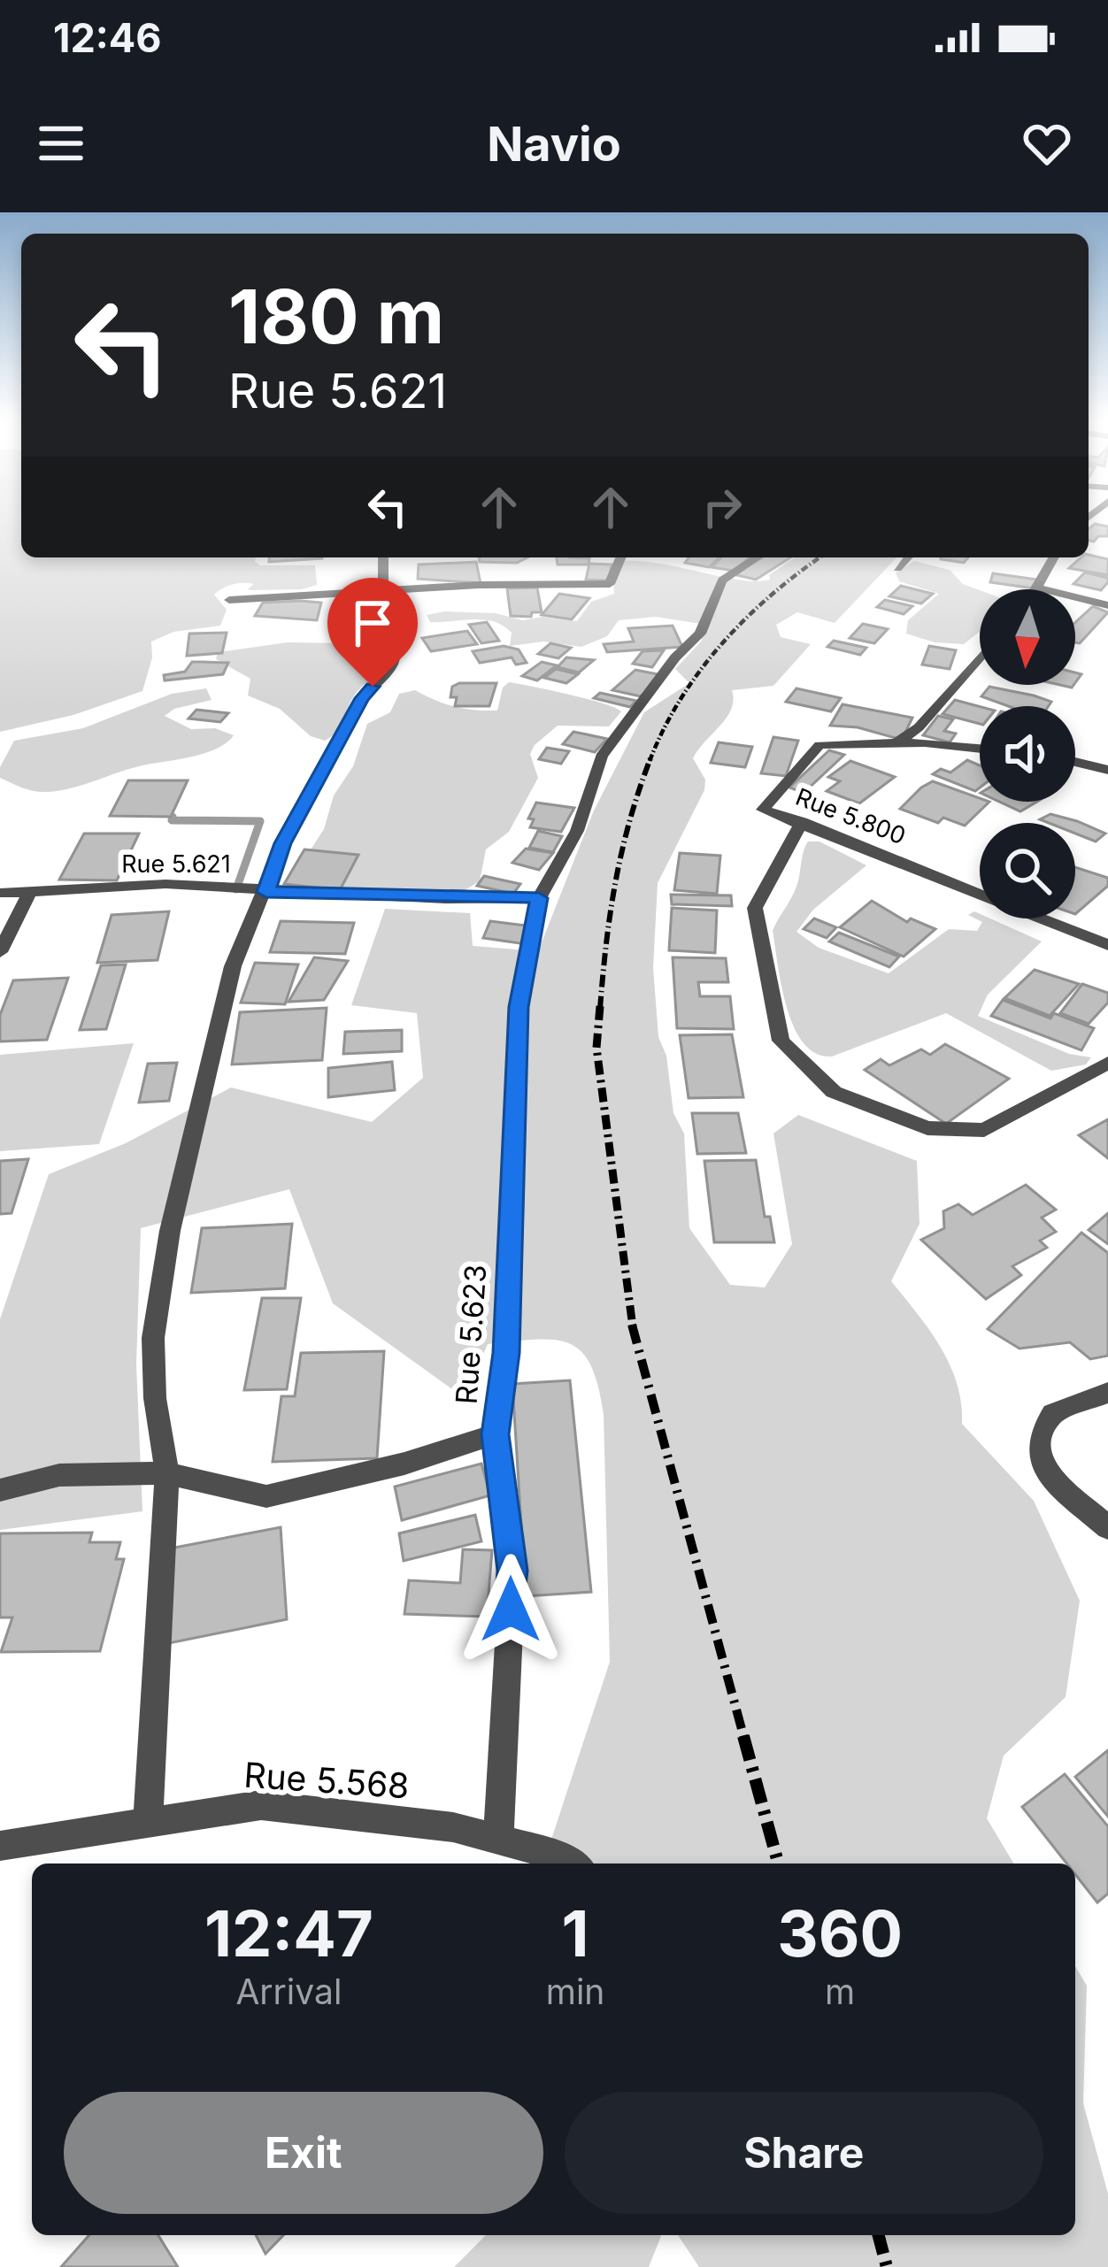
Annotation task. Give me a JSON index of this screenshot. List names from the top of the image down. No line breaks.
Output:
{"streets":{"street":["Rue 5.800","Rue 5.621","Rue 5.623","Rue 5.568"]},"crossings":[["Rue 5.621","Rue 5.623"],["Rue 5.623","Rue 5.568"]],"north":"bottom","page":{"status":"12:46","header":"Navio","turn":["180 m","Rue 5.621"],"eta":["12:47","Arrival","1","min","360","m"],"buttons":["Exit","Share"]}}
